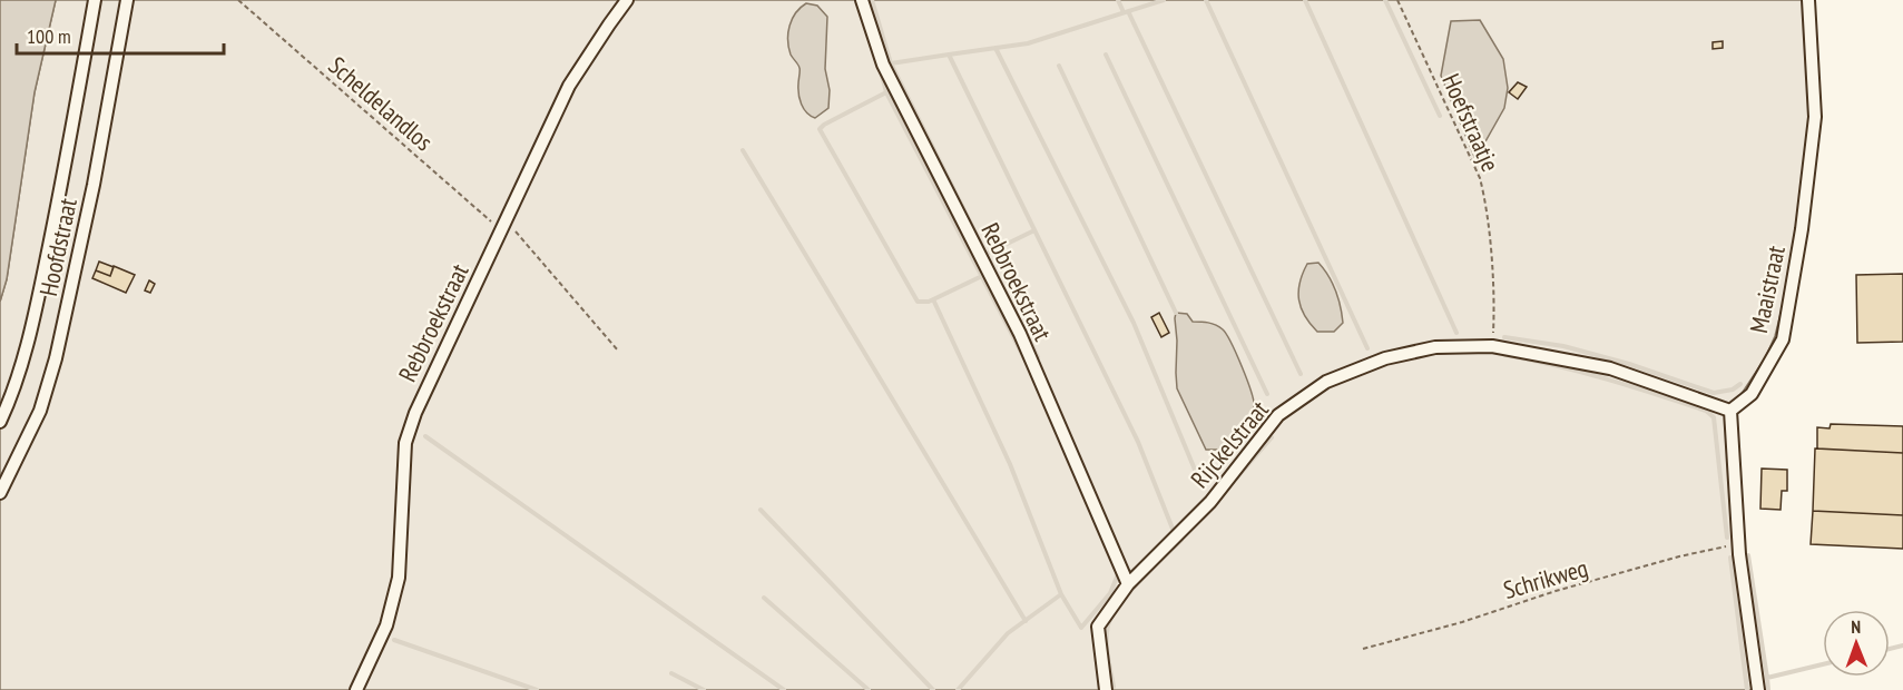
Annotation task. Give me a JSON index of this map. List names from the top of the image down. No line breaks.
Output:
{"streets":{"street":["Hoofdstraat","Rebbroekstraat","Maaistraat","Rijckelstraat"],"path":["Scheldelandlos","Hoefstraatje","Schrikweg"]},"crossings":[["Scheldelandlos","Rebbroekstraat"],["Hoefstraatje","Rijckelstraat"],["Rebbroekstraat","Rijckelstraat"],["Maaistraat","Rijckelstraat"]],"scale_bar":"100 m","north":"top"}
